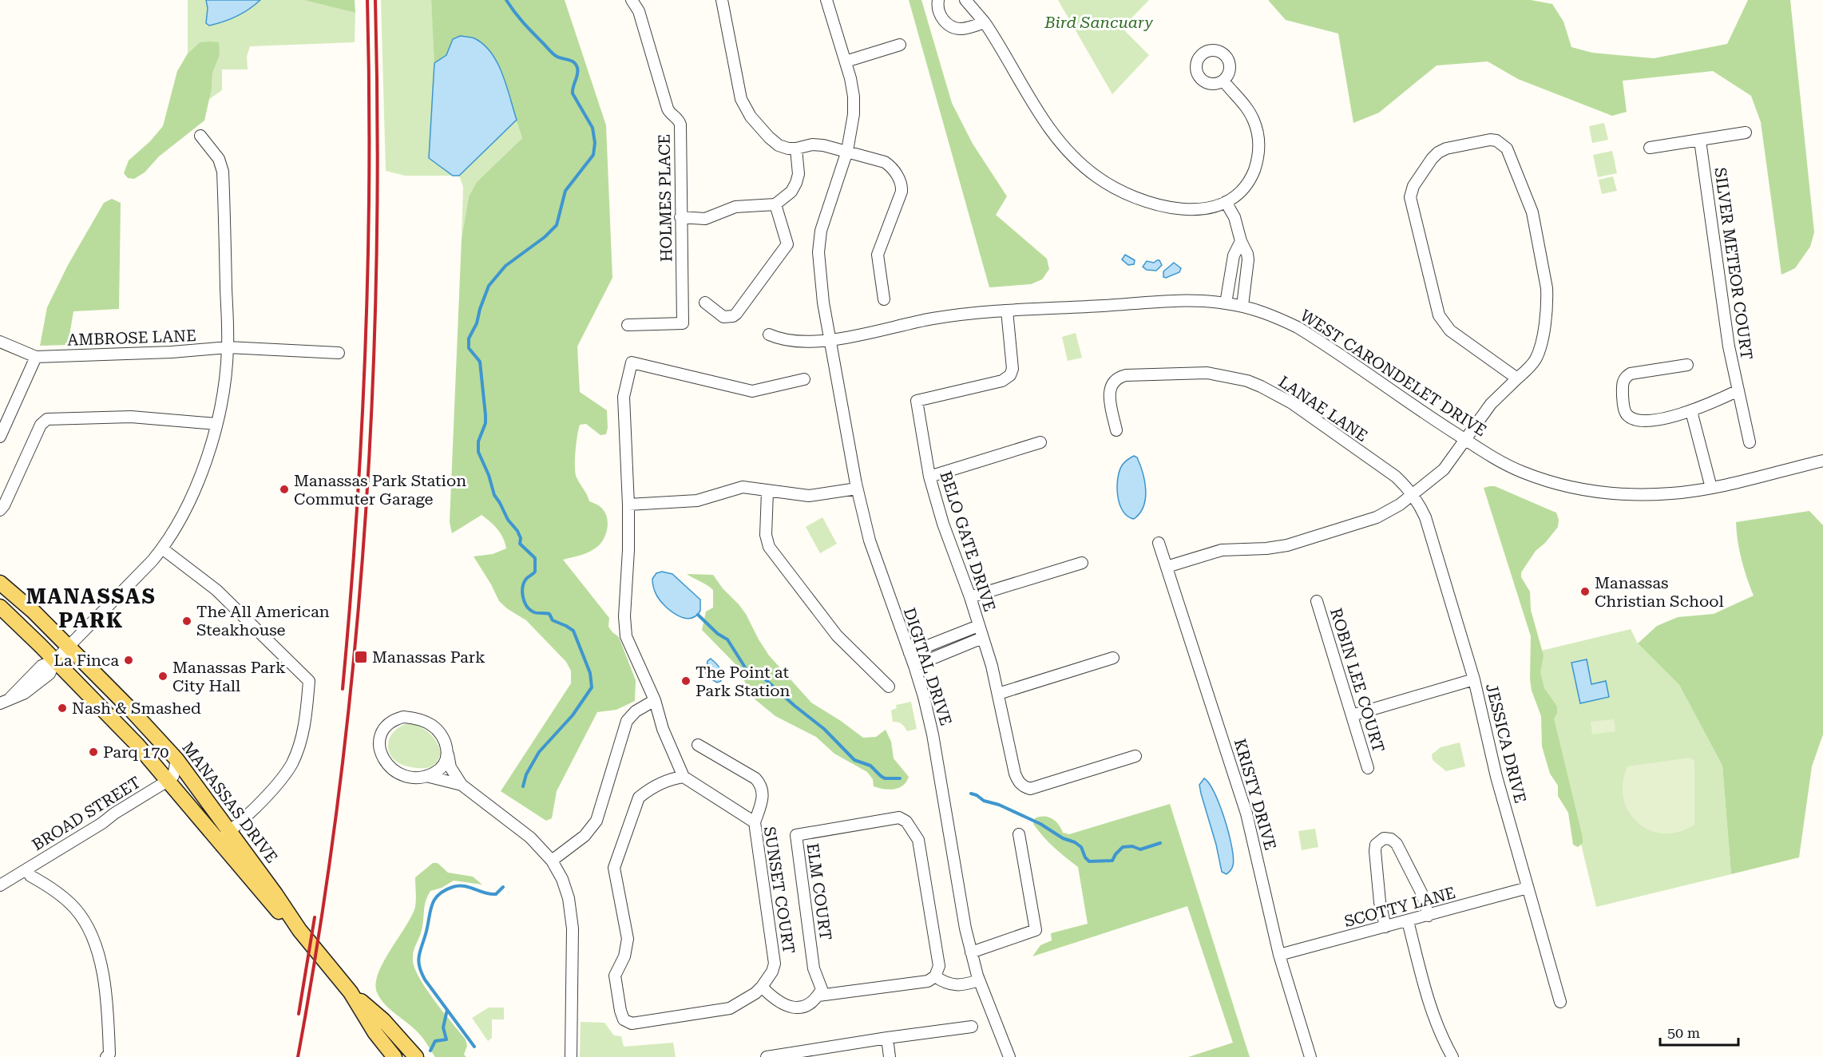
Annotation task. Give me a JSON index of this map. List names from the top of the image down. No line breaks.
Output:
{"streets":{"main road":["MANASSAS DRIVE"],"street":["HOLMES PLACE","SILVER METEOR COURT","AMBROSE LANE","WEST CARONDELET DRIVE","LANAE LANE","BELO GATE DRIVE","DIGITAL DRIVE","ROBIN LEE COURT","JESSICA DRIVE","KRISTY DRIVE","BROAD STREET","SUNSET COURT","ELM COURT","SCOTTY LANE"]},"crossings":[["WEST CARONDELET DRIVE","BELO GATE DRIVE"],["WEST CARONDELET DRIVE","DIGITAL DRIVE"],["LANAE LANE","JESSICA DRIVE"],["BELO GATE DRIVE","DIGITAL DRIVE"],["JESSICA DRIVE","SCOTTY LANE"],["KRISTY DRIVE","SCOTTY LANE"],["MANASSAS DRIVE","BROAD STREET"]],"districts":["MANASSAS PARK"],"parks":["Bird Sancuary"],"places":{"other":["Manassas Park Station Commuter Garage","Manassas Christian School","The All American Steakhouse","La Finca","Manassas Park City Hall","The Point at Park Station","Nash & Smashed","Parq 170"],"transit":["Manassas Park"]},"scale_bar":"50 m"}
